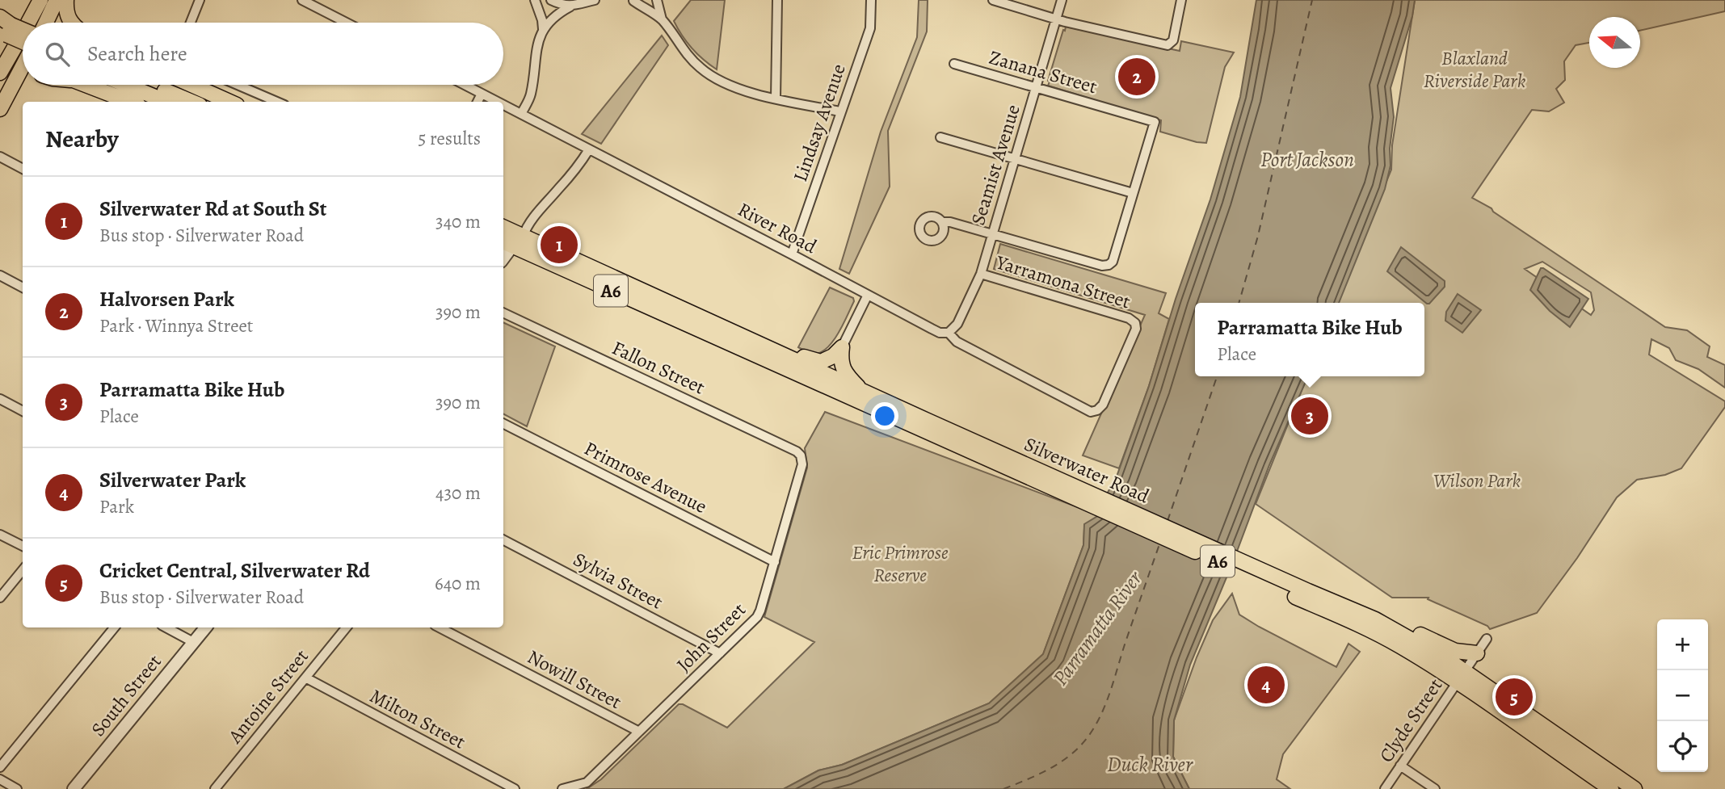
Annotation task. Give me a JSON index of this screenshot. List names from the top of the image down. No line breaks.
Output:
{"streets":{"highway":["A6","Silverwater Road"],"street":["Zanana Street","Lindsay Avenue","Seamist Avenue","River Road","Yarramona Street","Fallon Street","Primrose Avenue","Sylvia Street","John Street","Nowill Street","South Street","Antoine Street","Milton Street","Clyde Street"]},"crossings":[["Zanana Street","Seamist Avenue"],["Lindsay Avenue","River Road"],["Seamist Avenue","River Road"],["Seamist Avenue","Yarramona Street"],["River Road","Yarramona Street"],["Fallon Street","John Street"],["Silverwater Road","Clyde Street"],["Primrose Avenue","John Street"],["Sylvia Street","John Street"],["John Street","Nowill Street"],["Antoine Street","Milton Street"]],"water":["Port Jackson","Parramatta River","Duck River"],"parks":["Blaxland Riverside Park","Wilson Park","Eric Primrose Reserve"],"north":"left","page":{"search":"Search here","pins":["2","1","3","4","5"],"heading":["Nearby","5 results"],"list":[{"mark":"1","name":"Silverwater Rd at South St","note":"Bus stop · Silverwater Road","value":"340 m"},{"mark":"2","name":"Halvorsen Park","note":"Park · Winnya Street","value":"390 m"},{"mark":"3","name":"Parramatta Bike Hub","note":"Place","value":"390 m"},{"mark":"4","name":"Silverwater Park","note":"Park","value":"430 m"},{"mark":"5","name":"Cricket Central, Silverwater Rd","note":"Bus stop · Silverwater Road","value":"640 m"}],"popup":["Parramatta Bike Hub","Place"],"map_buttons":["+","−"]}}
